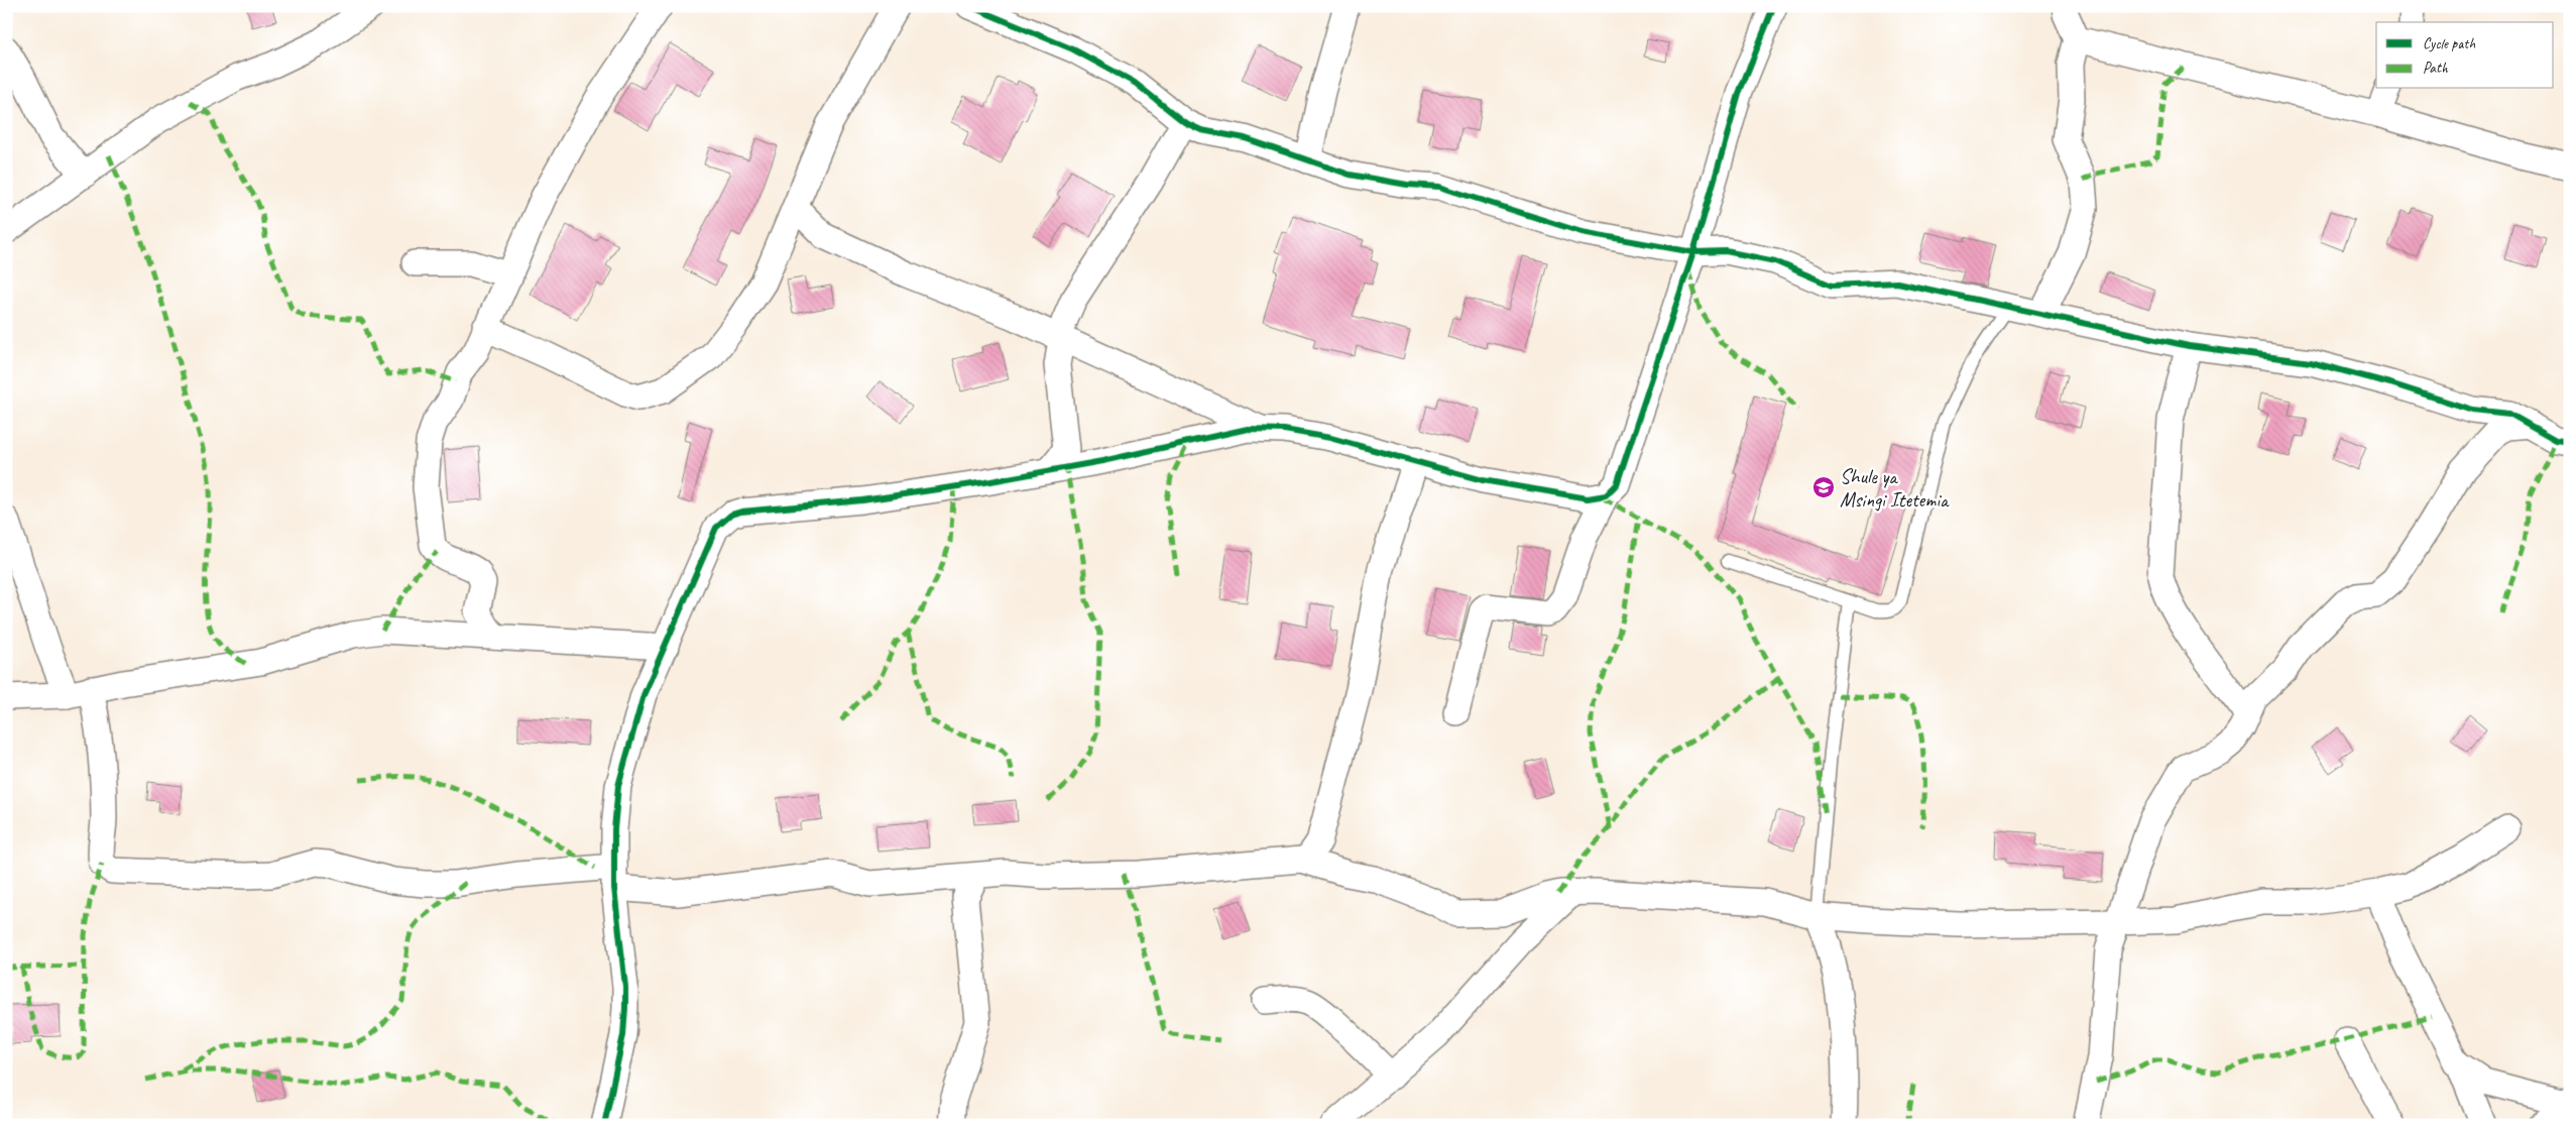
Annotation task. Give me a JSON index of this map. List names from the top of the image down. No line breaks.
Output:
{"places":{"school or university":["Shule ya Msingi Itetemia"]},"legend":["Cycle path","Path"]}
